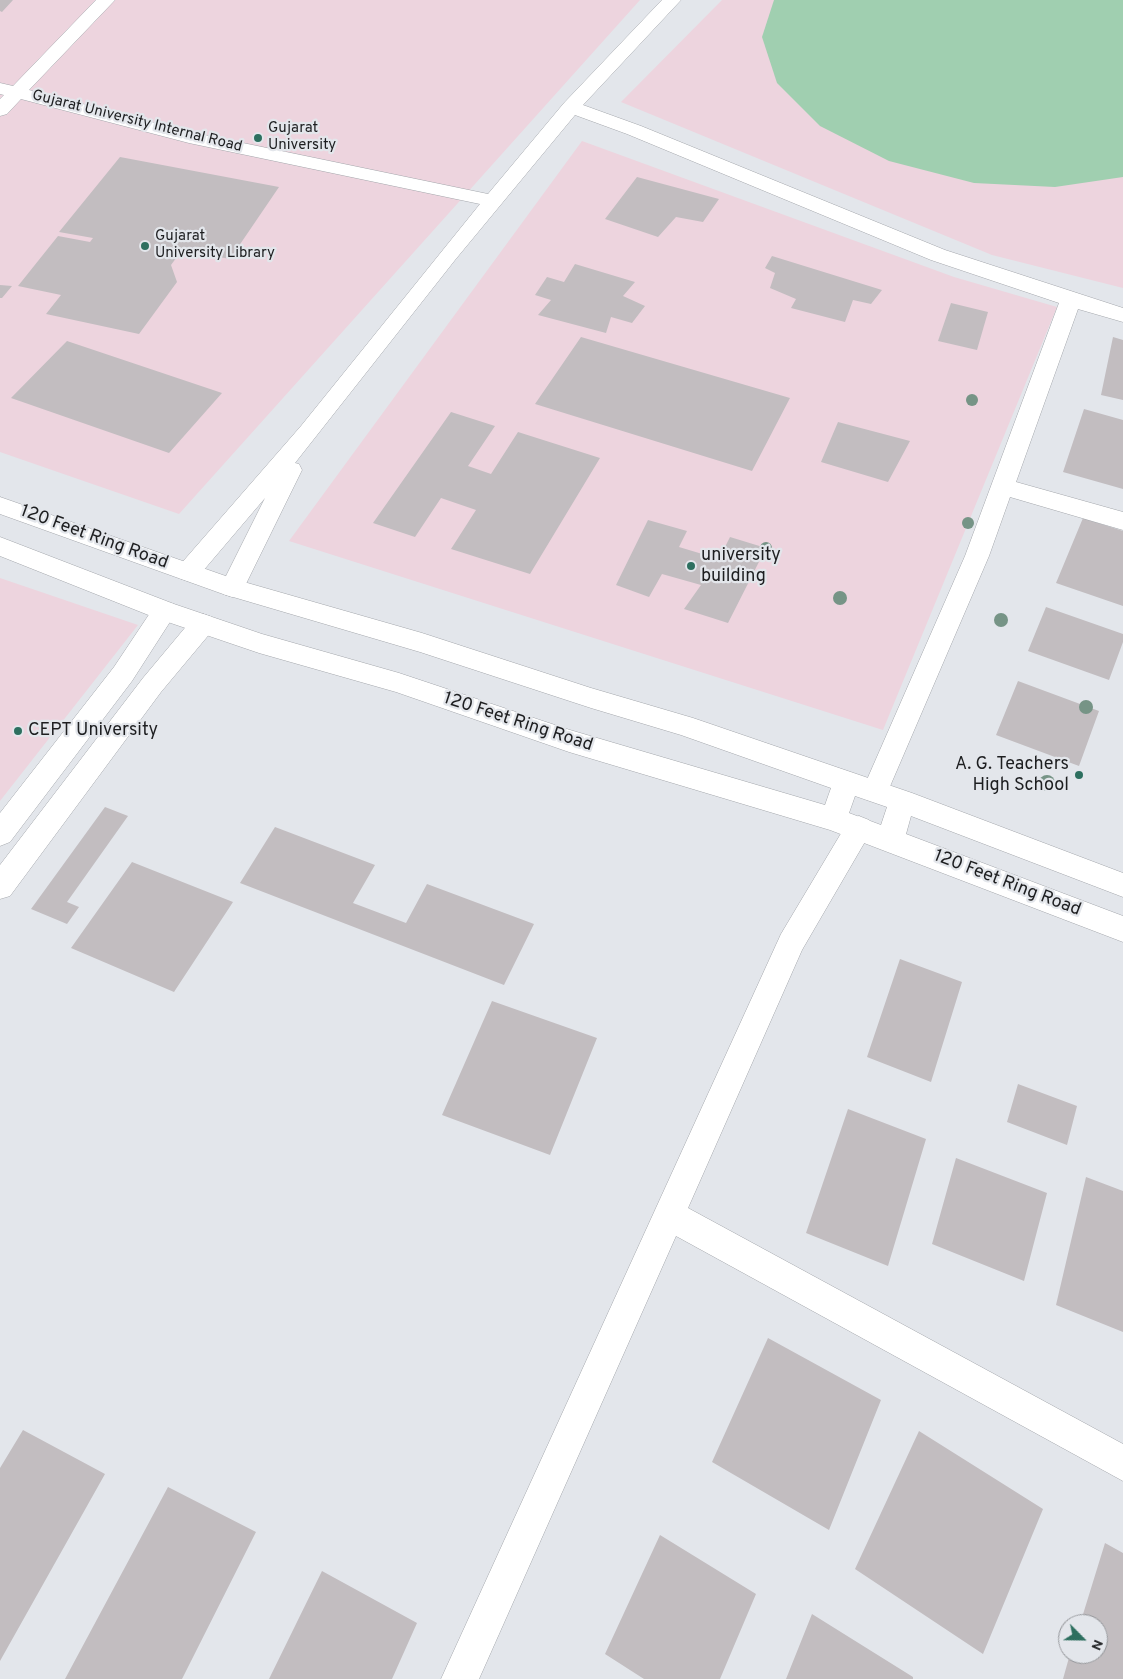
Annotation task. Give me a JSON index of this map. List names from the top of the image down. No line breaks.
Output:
{"streets":{"street":["Gujarat University Internal Road","120 Feet Ring Road"]},"places":["Gujarat University","Gujarat University Library","university building","CEPT University","A. G. Teachers High School"],"north":"bottom right"}
